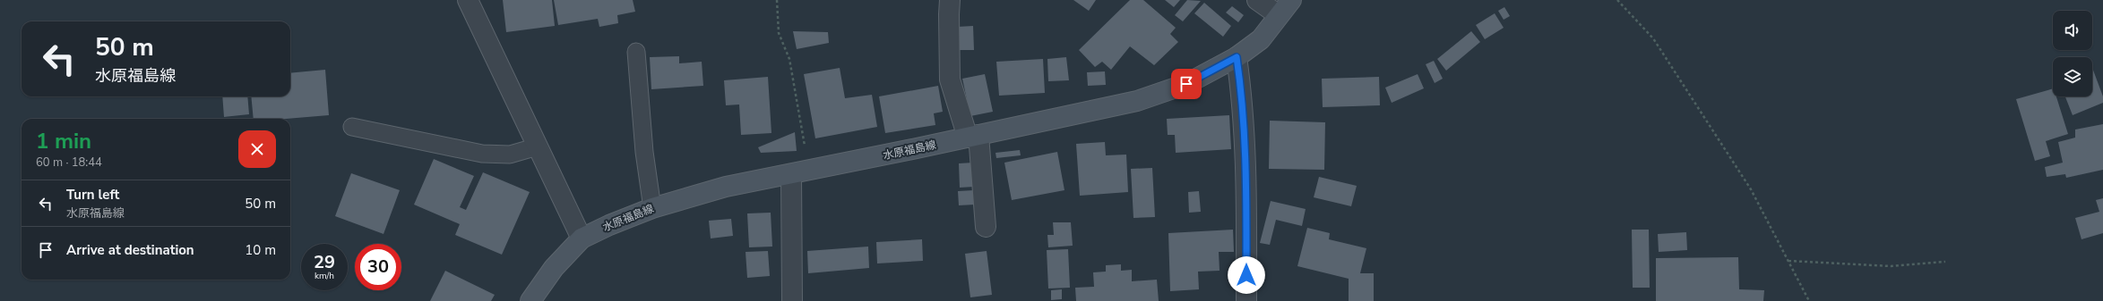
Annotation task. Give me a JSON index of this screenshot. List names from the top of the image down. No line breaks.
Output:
{"streets":{"main road":["水原福島線"]},"page":{"turn":["50 m","水原福島線"],"heading":["1 min","60 m · 18:44"],"list":[{"name":"Turn left","note":"水原福島線","value":"50 m"},{"name":"Arrive at destination","value":"10 m"}],"speed":"29 km/h","limit":"30"}}
